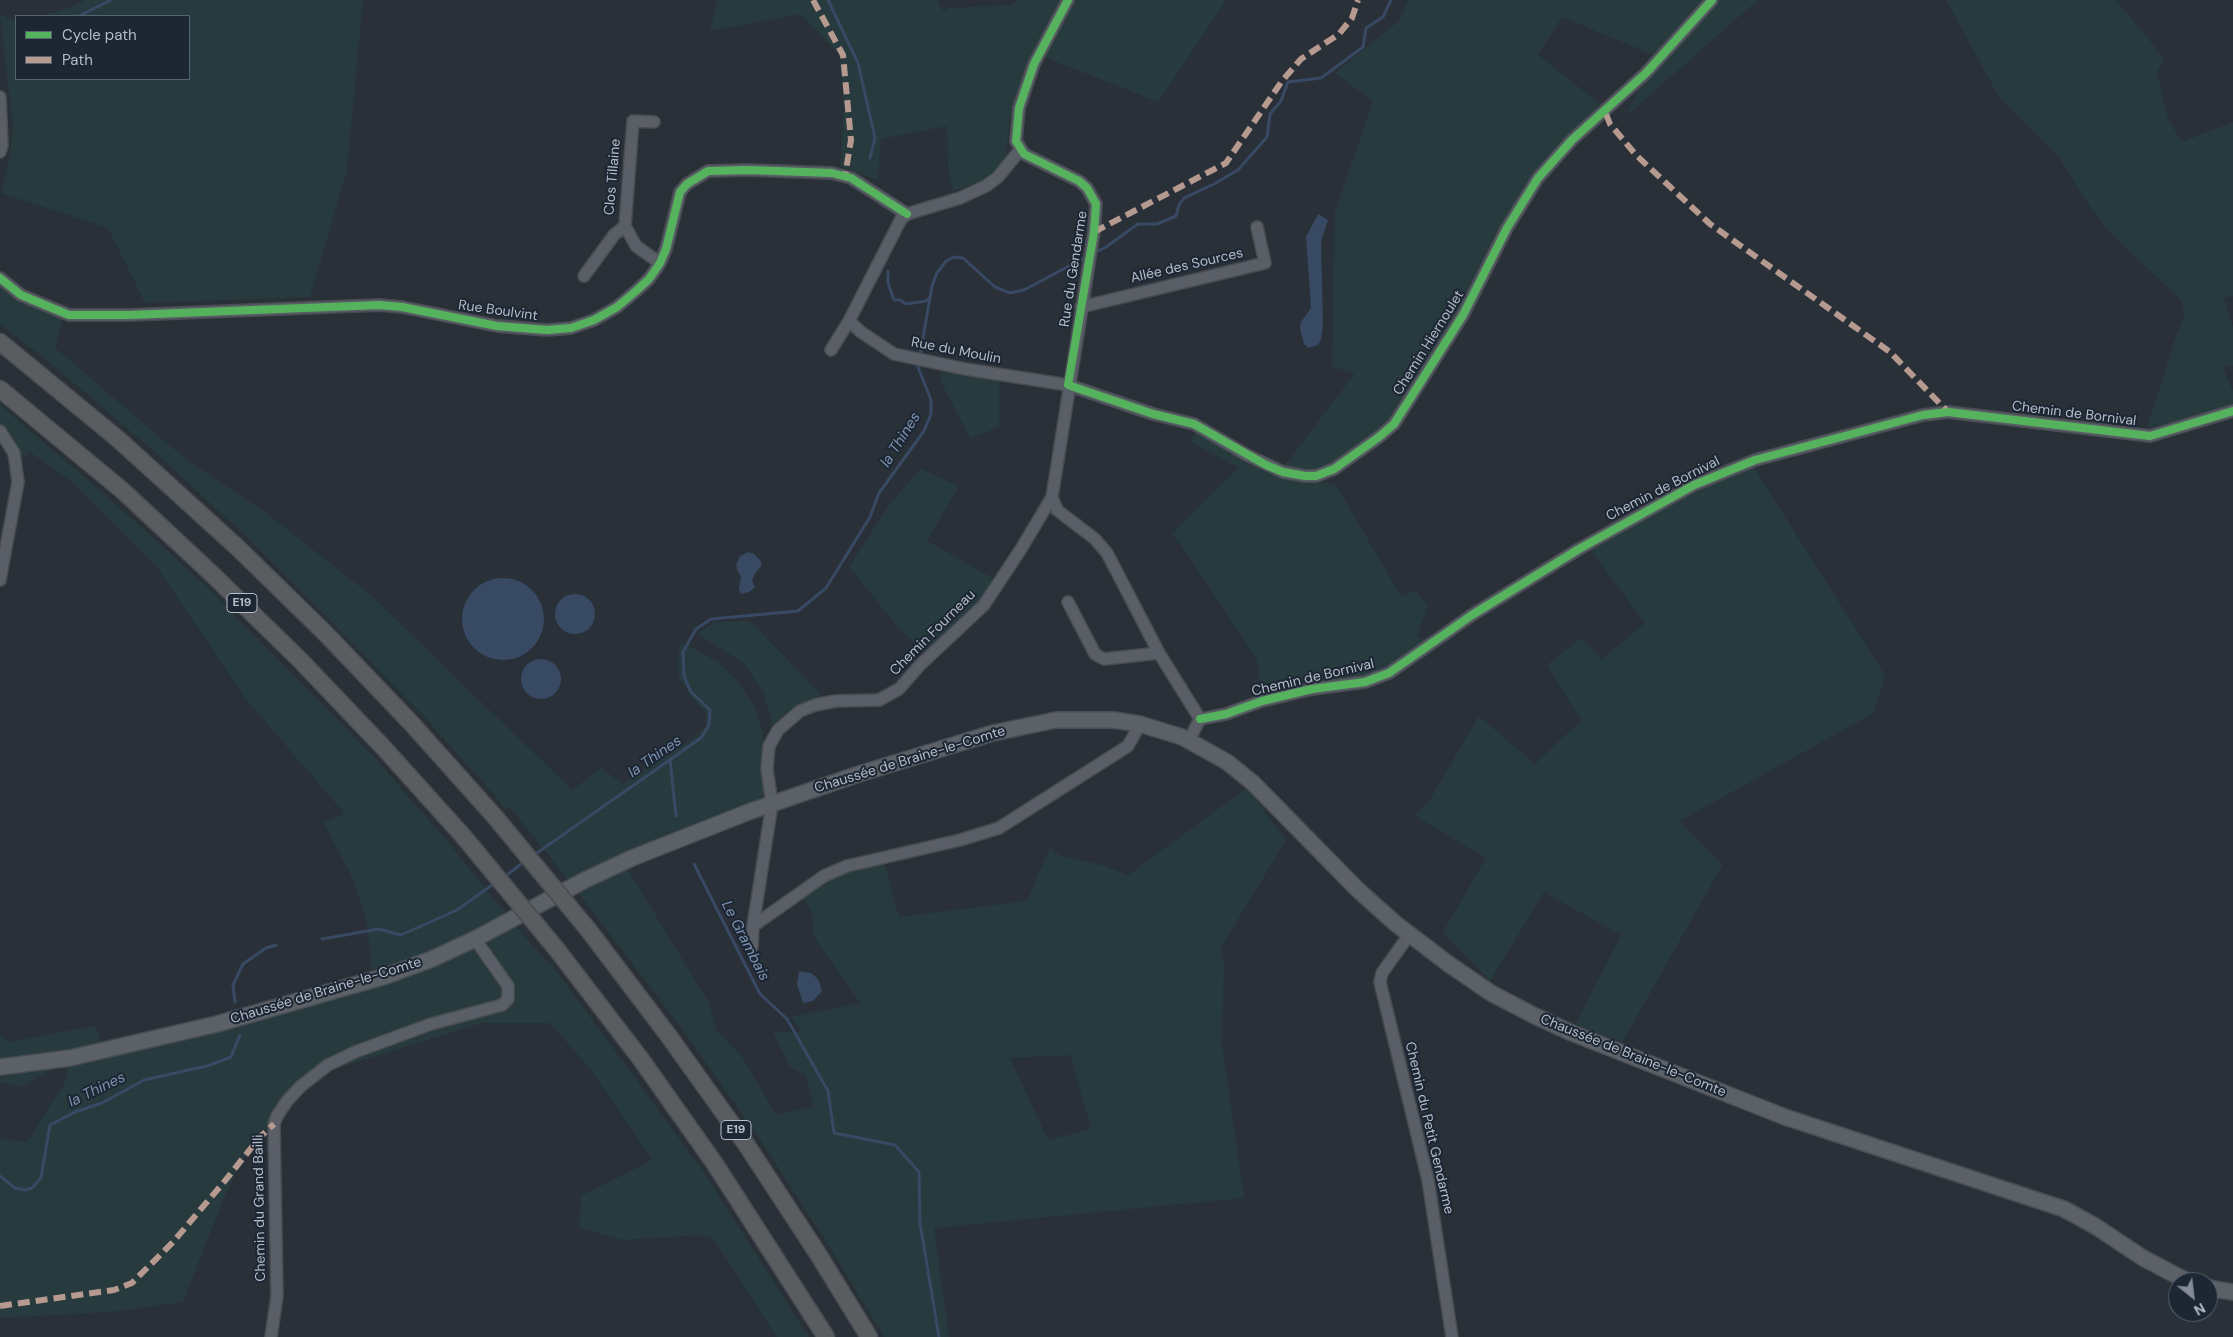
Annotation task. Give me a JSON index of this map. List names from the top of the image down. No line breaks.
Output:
{"streets":{"highway":["E19"],"main road":["Chaussée de Braine-le-Comte"],"street":["Clos Tillaine","Allée des Sources","Rue du Gendarme","Rue Boulvint","Chemin Hiernoulet","Rue du Moulin","Chemin de Bornival","Chemin Fourneau","Chemin du Petit Gendarme","Chemin du Grand Bailli"]},"crossings":[["Clos Tillaine","Rue Boulvint"],["Allée des Sources","Rue du Gendarme"],["Rue du Gendarme","Chemin Hiernoulet"],["Rue du Gendarme","Rue du Moulin"],["Rue du Gendarme","Chemin Fourneau"],["Chemin Hiernoulet","Rue du Moulin"],["Chemin Fourneau","Chaussée de Braine-le-Comte"],["Chaussée de Braine-le-Comte","Chemin du Petit Gendarme"],["Chaussée de Braine-le-Comte","Chemin du Grand Bailli"]],"water":["la Thines","Le Grambais"],"legend":["Cycle path","Path"],"north":"bottom right"}
